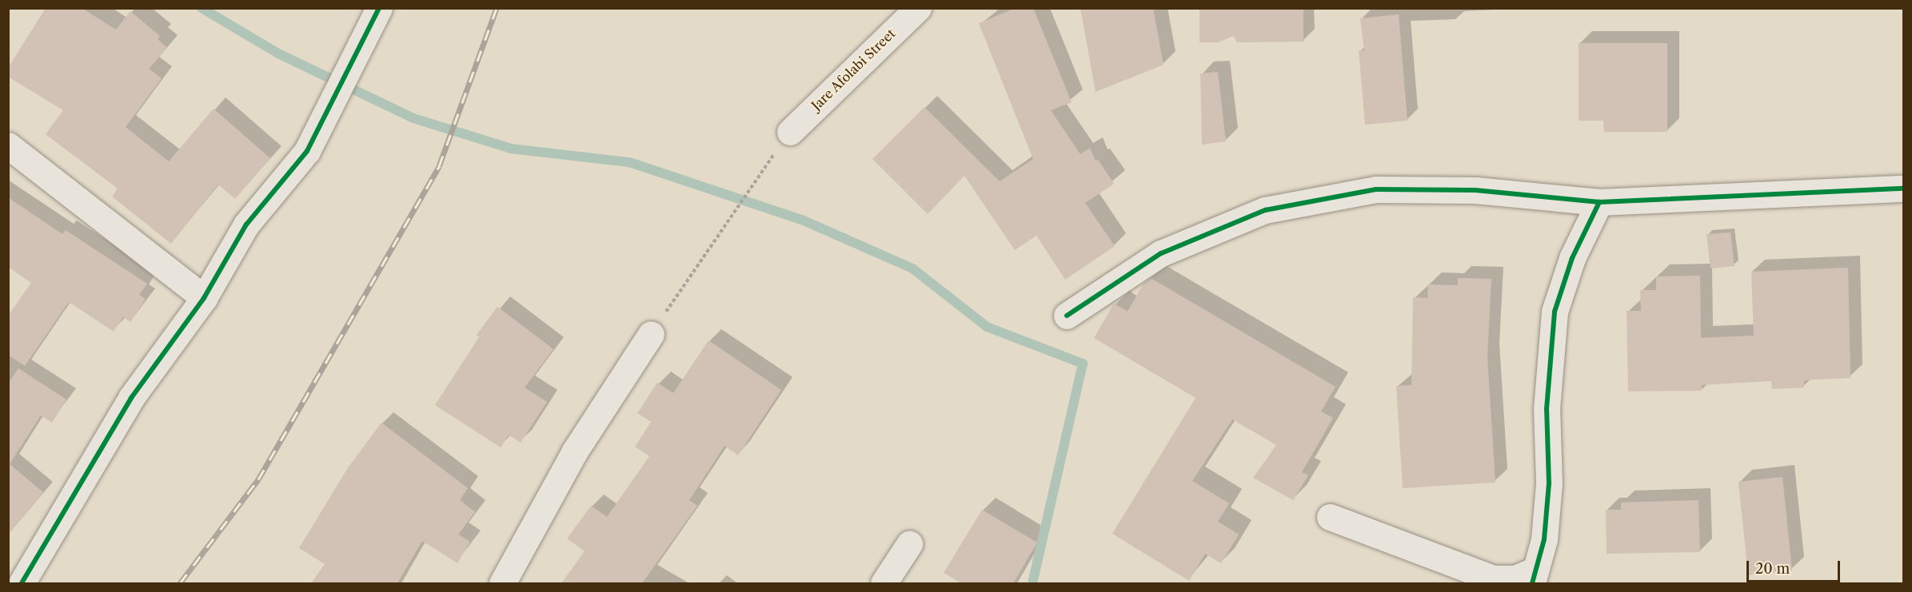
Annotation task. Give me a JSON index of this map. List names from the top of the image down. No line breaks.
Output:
{"streets":{"street":["Jare Afolabi Street"]},"scale_bar":"20 m"}
